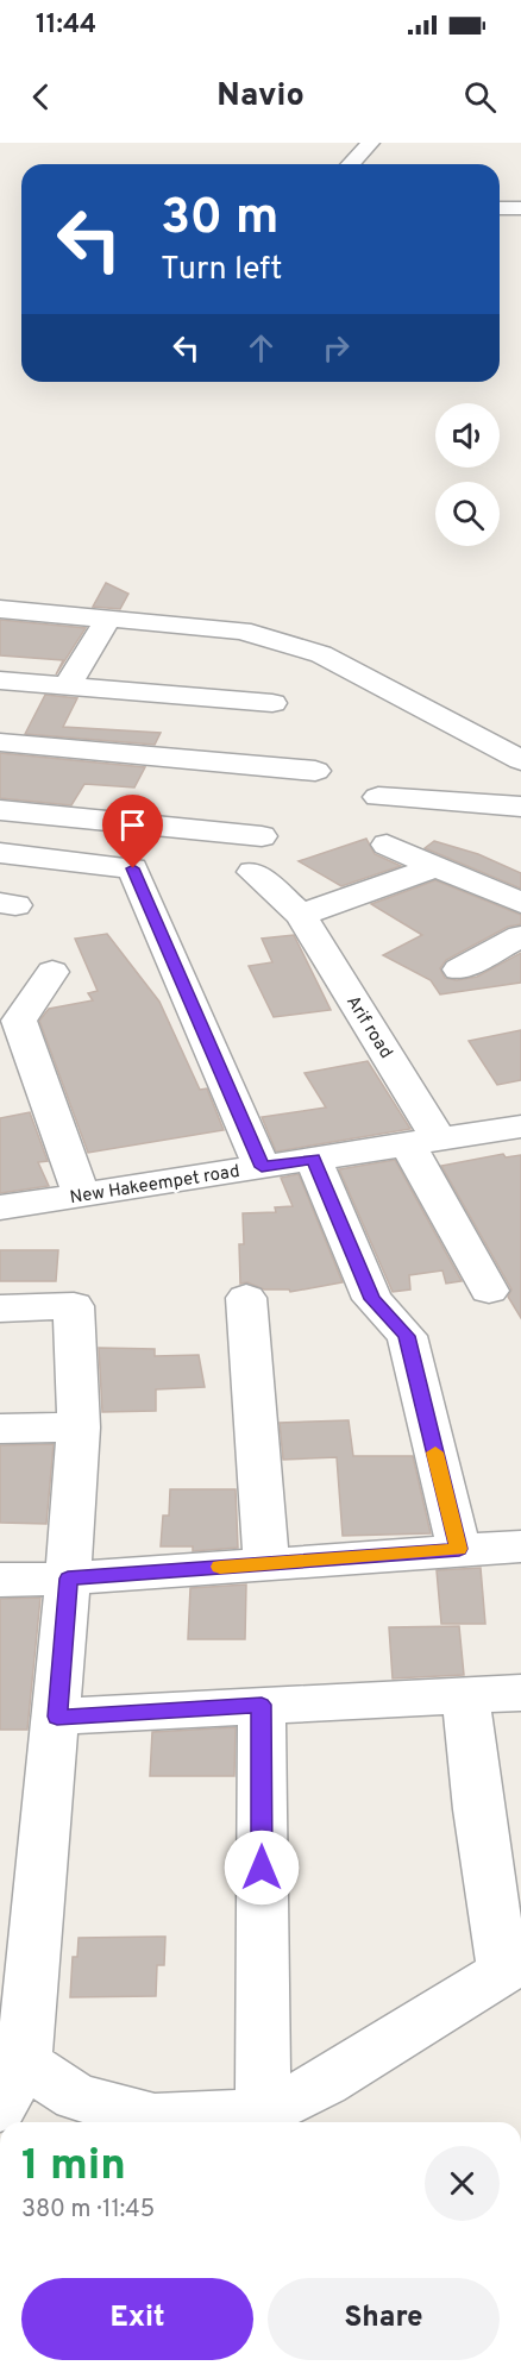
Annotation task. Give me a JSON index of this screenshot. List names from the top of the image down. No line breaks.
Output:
{"streets":{"street":["Arif road","New Hakeempet road"]},"crossings":[["Arif road","New Hakeempet road"]],"page":{"status":"11:44","header":"Navio","turn":["30 m","Turn left"],"heading":["1 min","380 m · 11:45"],"buttons":["Exit","Share"]}}
